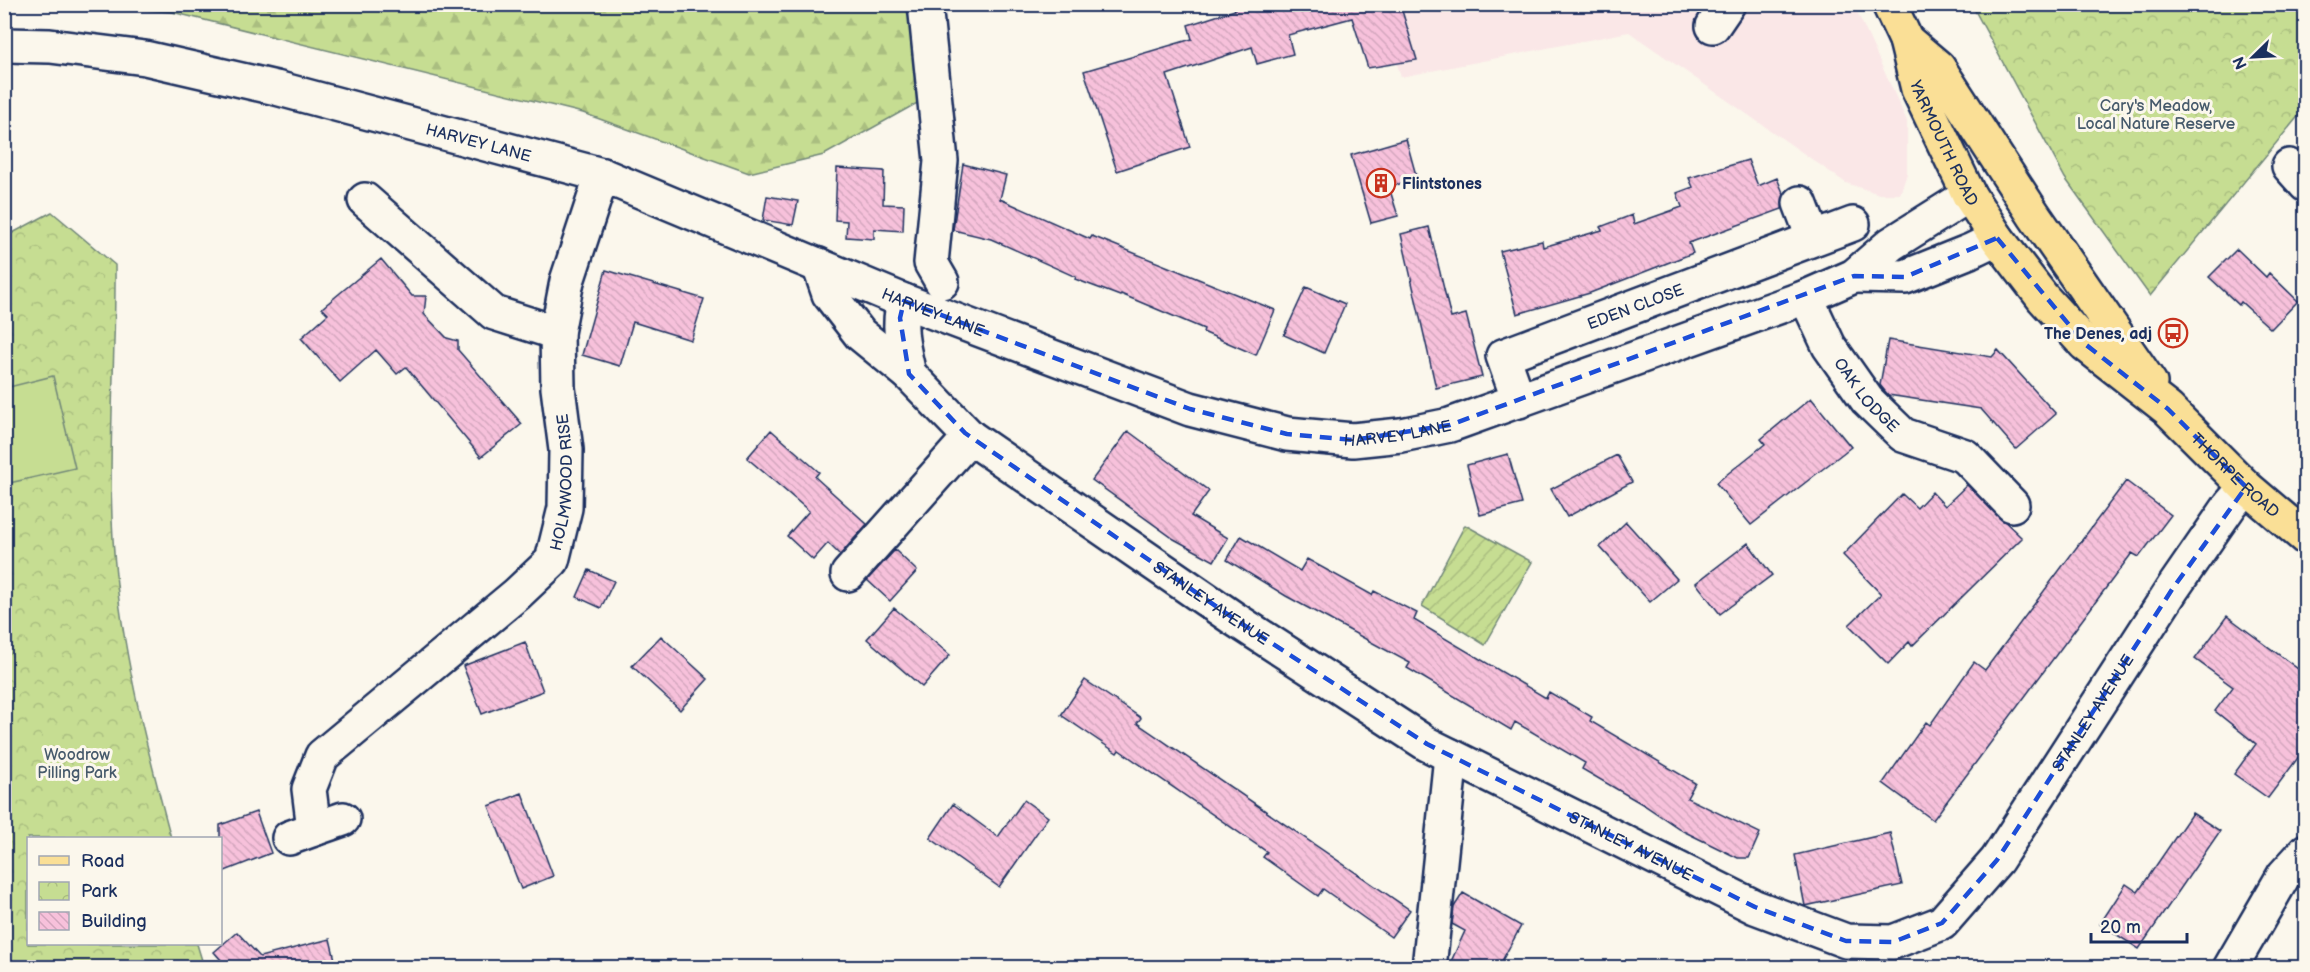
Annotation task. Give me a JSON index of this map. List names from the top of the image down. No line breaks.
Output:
{"streets":{"main road":["YARMOUTH ROAD","THORPE ROAD"],"street":["HARVEY LANE","EDEN CLOSE","OAK LODGE","HOLMWOOD RISE","STANLEY AVENUE"]},"crossings":[["YARMOUTH ROAD","HARVEY LANE"],["YARMOUTH ROAD","THORPE ROAD"],["HARVEY LANE","EDEN CLOSE"],["HARVEY LANE","OAK LODGE"],["HARVEY LANE","THORPE ROAD"],["HARVEY LANE","HOLMWOOD RISE"],["HARVEY LANE","STANLEY AVENUE"],["THORPE ROAD","STANLEY AVENUE"]],"parks":["Cary's Meadow, Local Nature Reserve","Woodrow Pilling Park"],"places":{"building":["Flintstones"],"bus stop":["The Denes, adj"]},"legend":["Road","Park","Building"],"scale_bar":"20 m","north":"bottom left"}
